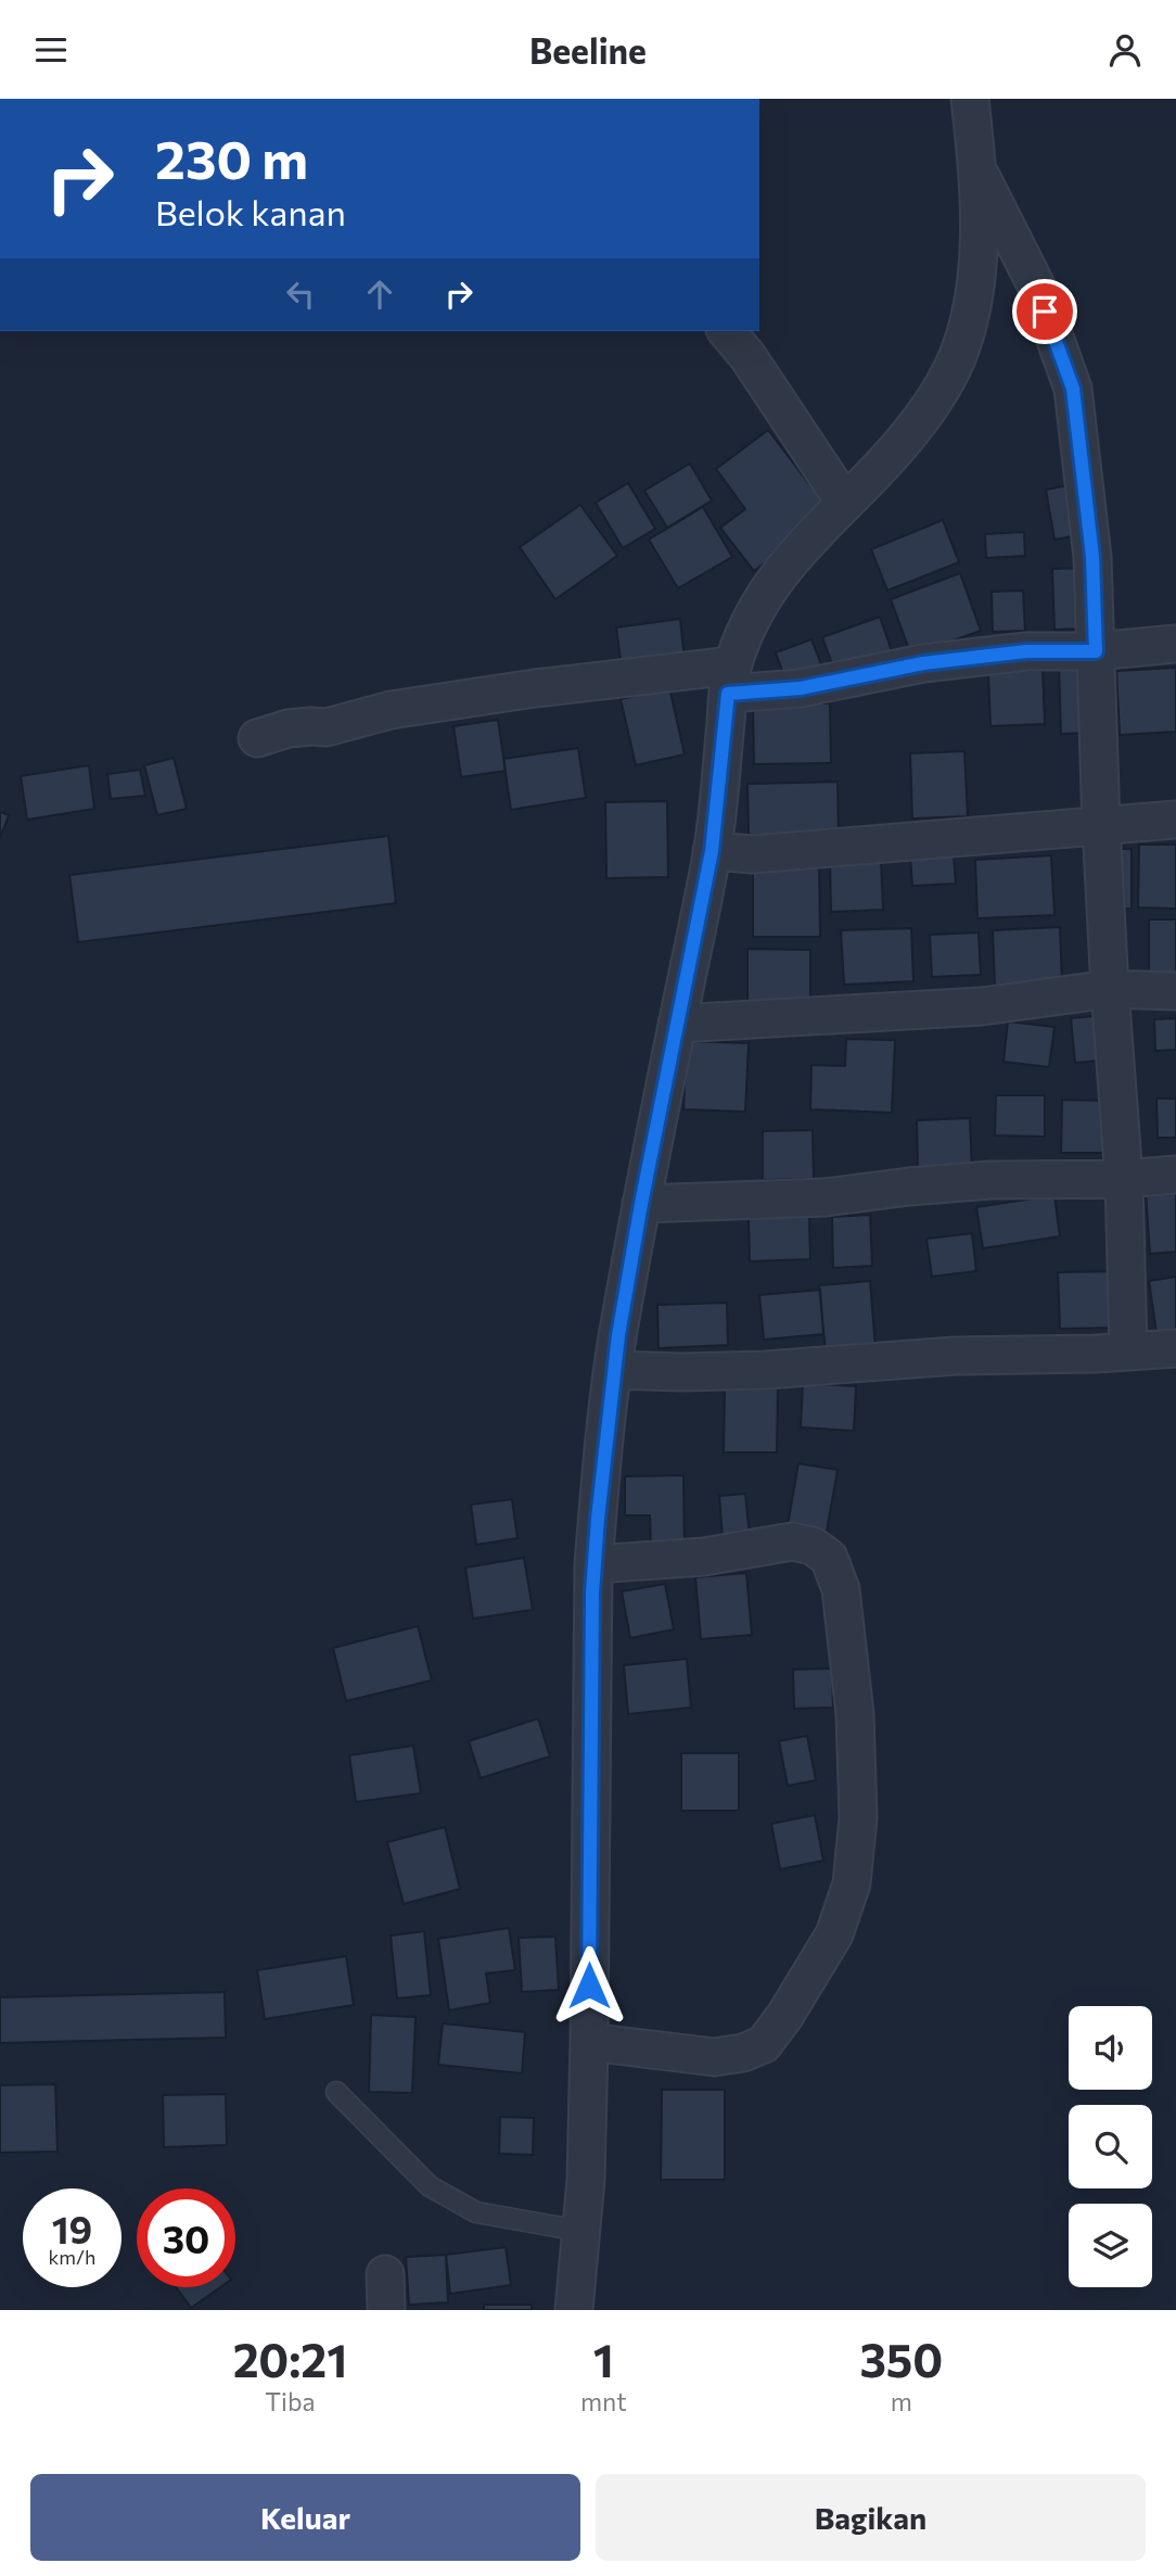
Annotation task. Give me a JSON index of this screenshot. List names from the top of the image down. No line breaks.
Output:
{"page":{"header":"Beeline","turn":["230 m","Belok kanan"],"speed":"19 km/h","limit":"30","eta":["20:21","Tiba","1","mnt","350","m"],"buttons":["Keluar","Bagikan"]}}
